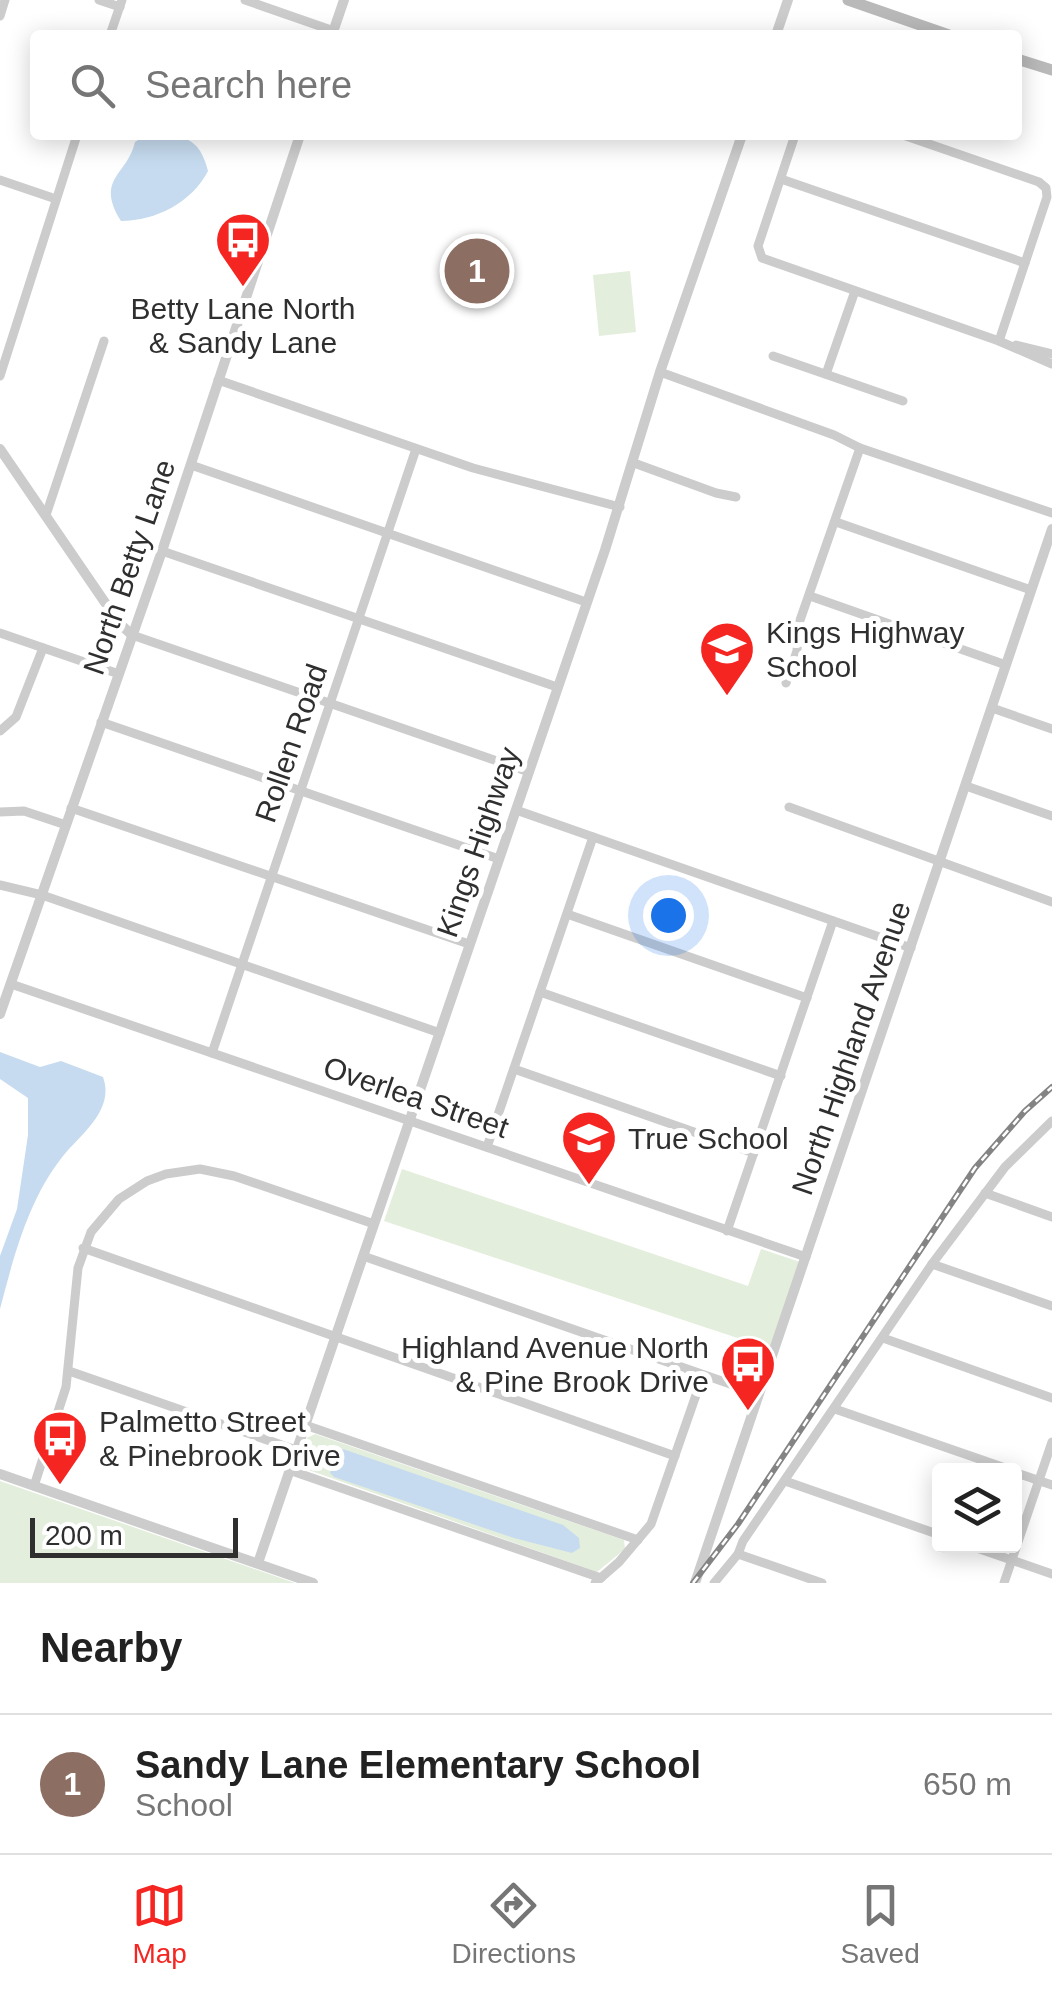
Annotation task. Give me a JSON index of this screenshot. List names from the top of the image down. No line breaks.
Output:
{"streets":{"street":["North Betty Lane","Rollen Road","Kings Highway","North Highland Avenue","Overlea Street"]},"crossings":[["North Betty Lane","Overlea Street"],["Rollen Road","Overlea Street"],["Kings Highway","Overlea Street"],["North Highland Avenue","Overlea Street"]],"places":{"bus stop":["Betty Lane North & Sandy Lane","Highland Avenue North & Pine Brook Drive","Palmetto Street & Pinebrook Drive"],"school or university":["Kings Highway School","True School"]},"scale_bar":"200 m","page":{"search":"Search here","pins":"1","scale":"200 m","heading":"Nearby","list":[{"mark":"1","name":"Sandy Lane Elementary School","note":"School","value":"650 m"}],"nav":["Map","Directions","Saved"]}}
